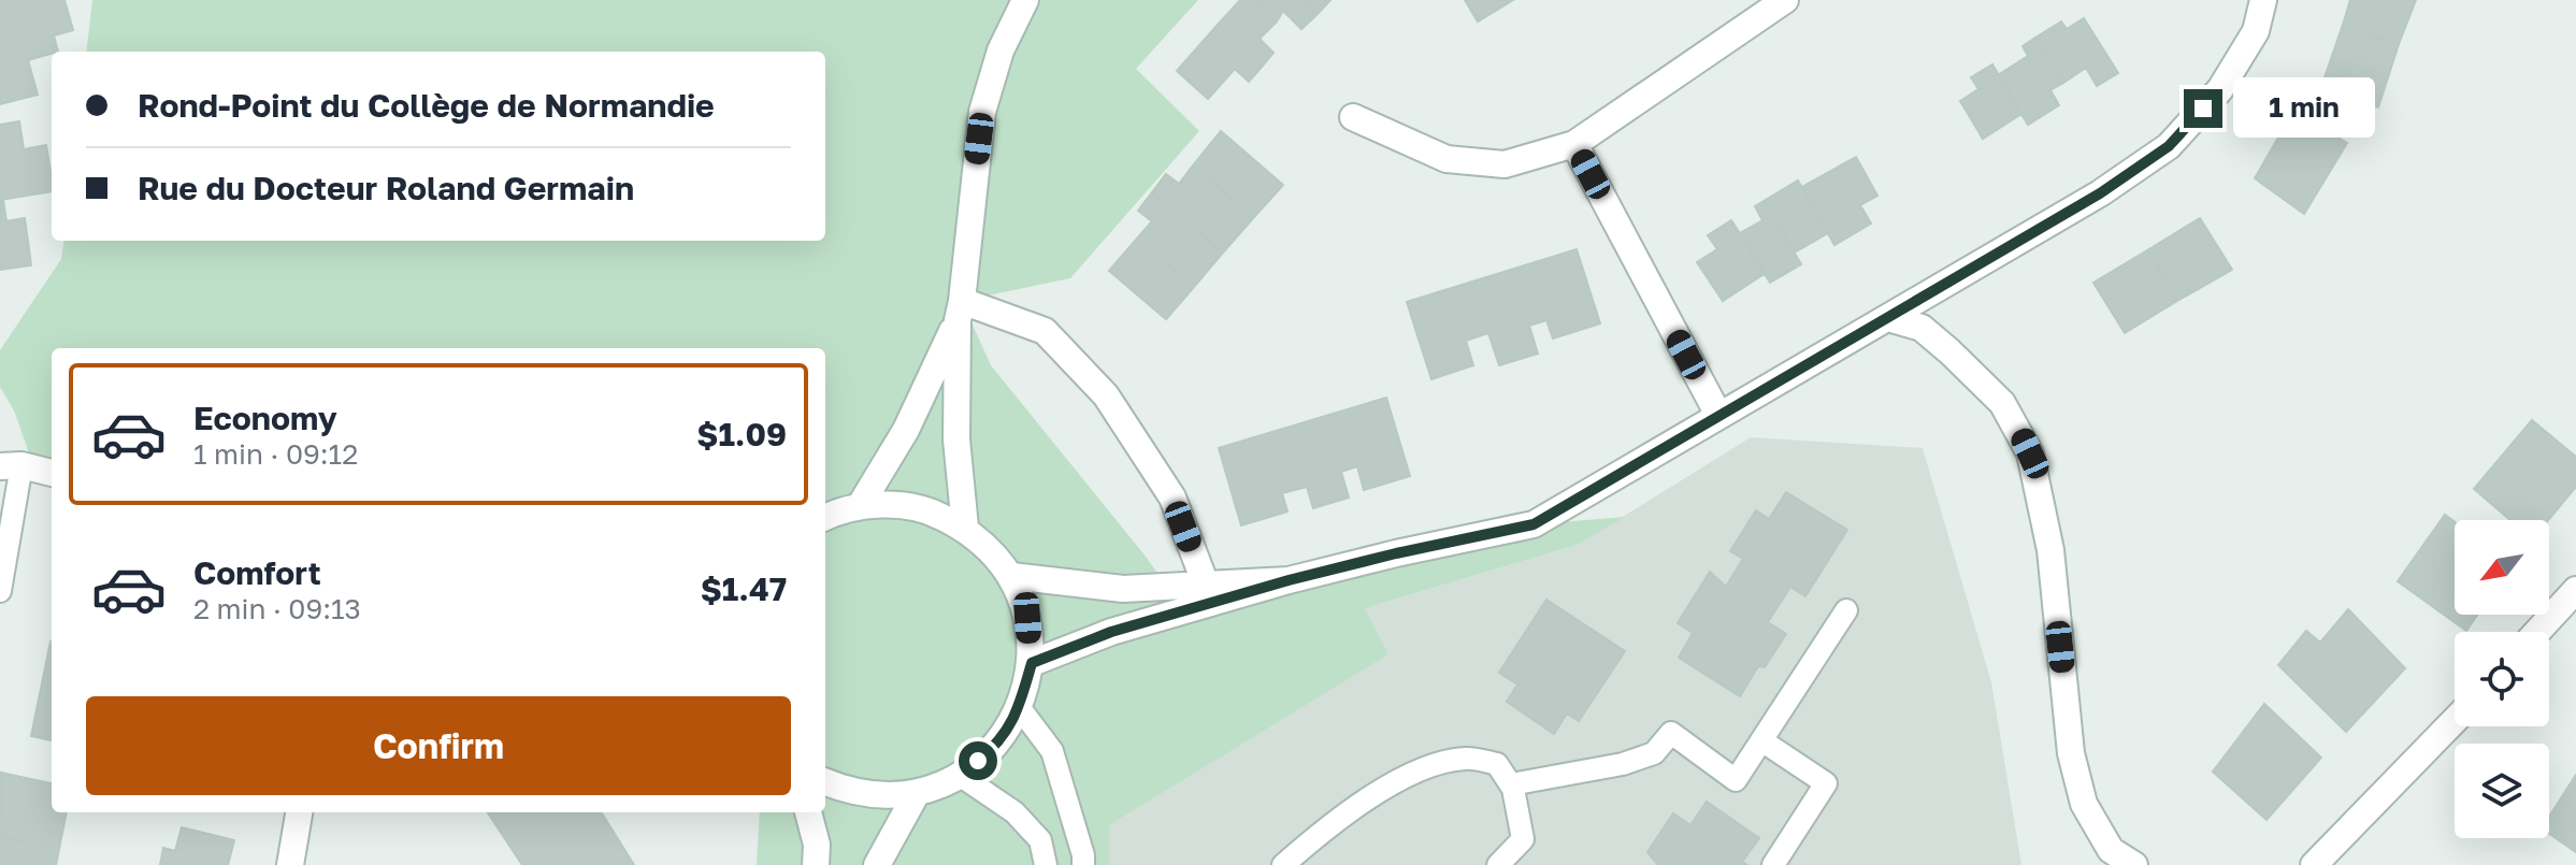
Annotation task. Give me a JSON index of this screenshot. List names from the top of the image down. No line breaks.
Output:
{"north":"bottom left","page":{"banner":["Rond-Point du Collège de Normandie","Rue du Docteur Roland Germain"],"bubble":"1 min","list":[{"name":"Economy","note":"1 min · 09:12","value":"$1.09"},{"name":"Comfort","note":"2 min · 09:13","value":"$1.47"}],"buttons":"Confirm"}}
